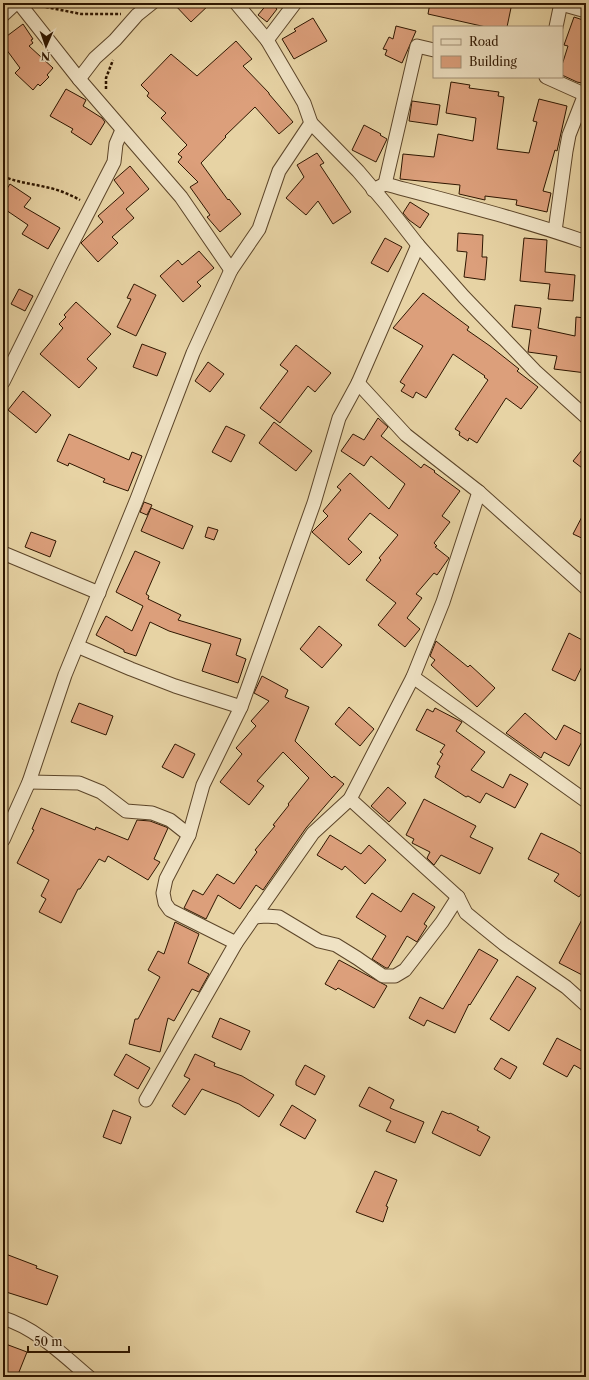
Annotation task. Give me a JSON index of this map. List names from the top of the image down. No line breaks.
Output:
{"legend":["Road","Building"],"scale_bar":"50 m","north":"bottom"}
